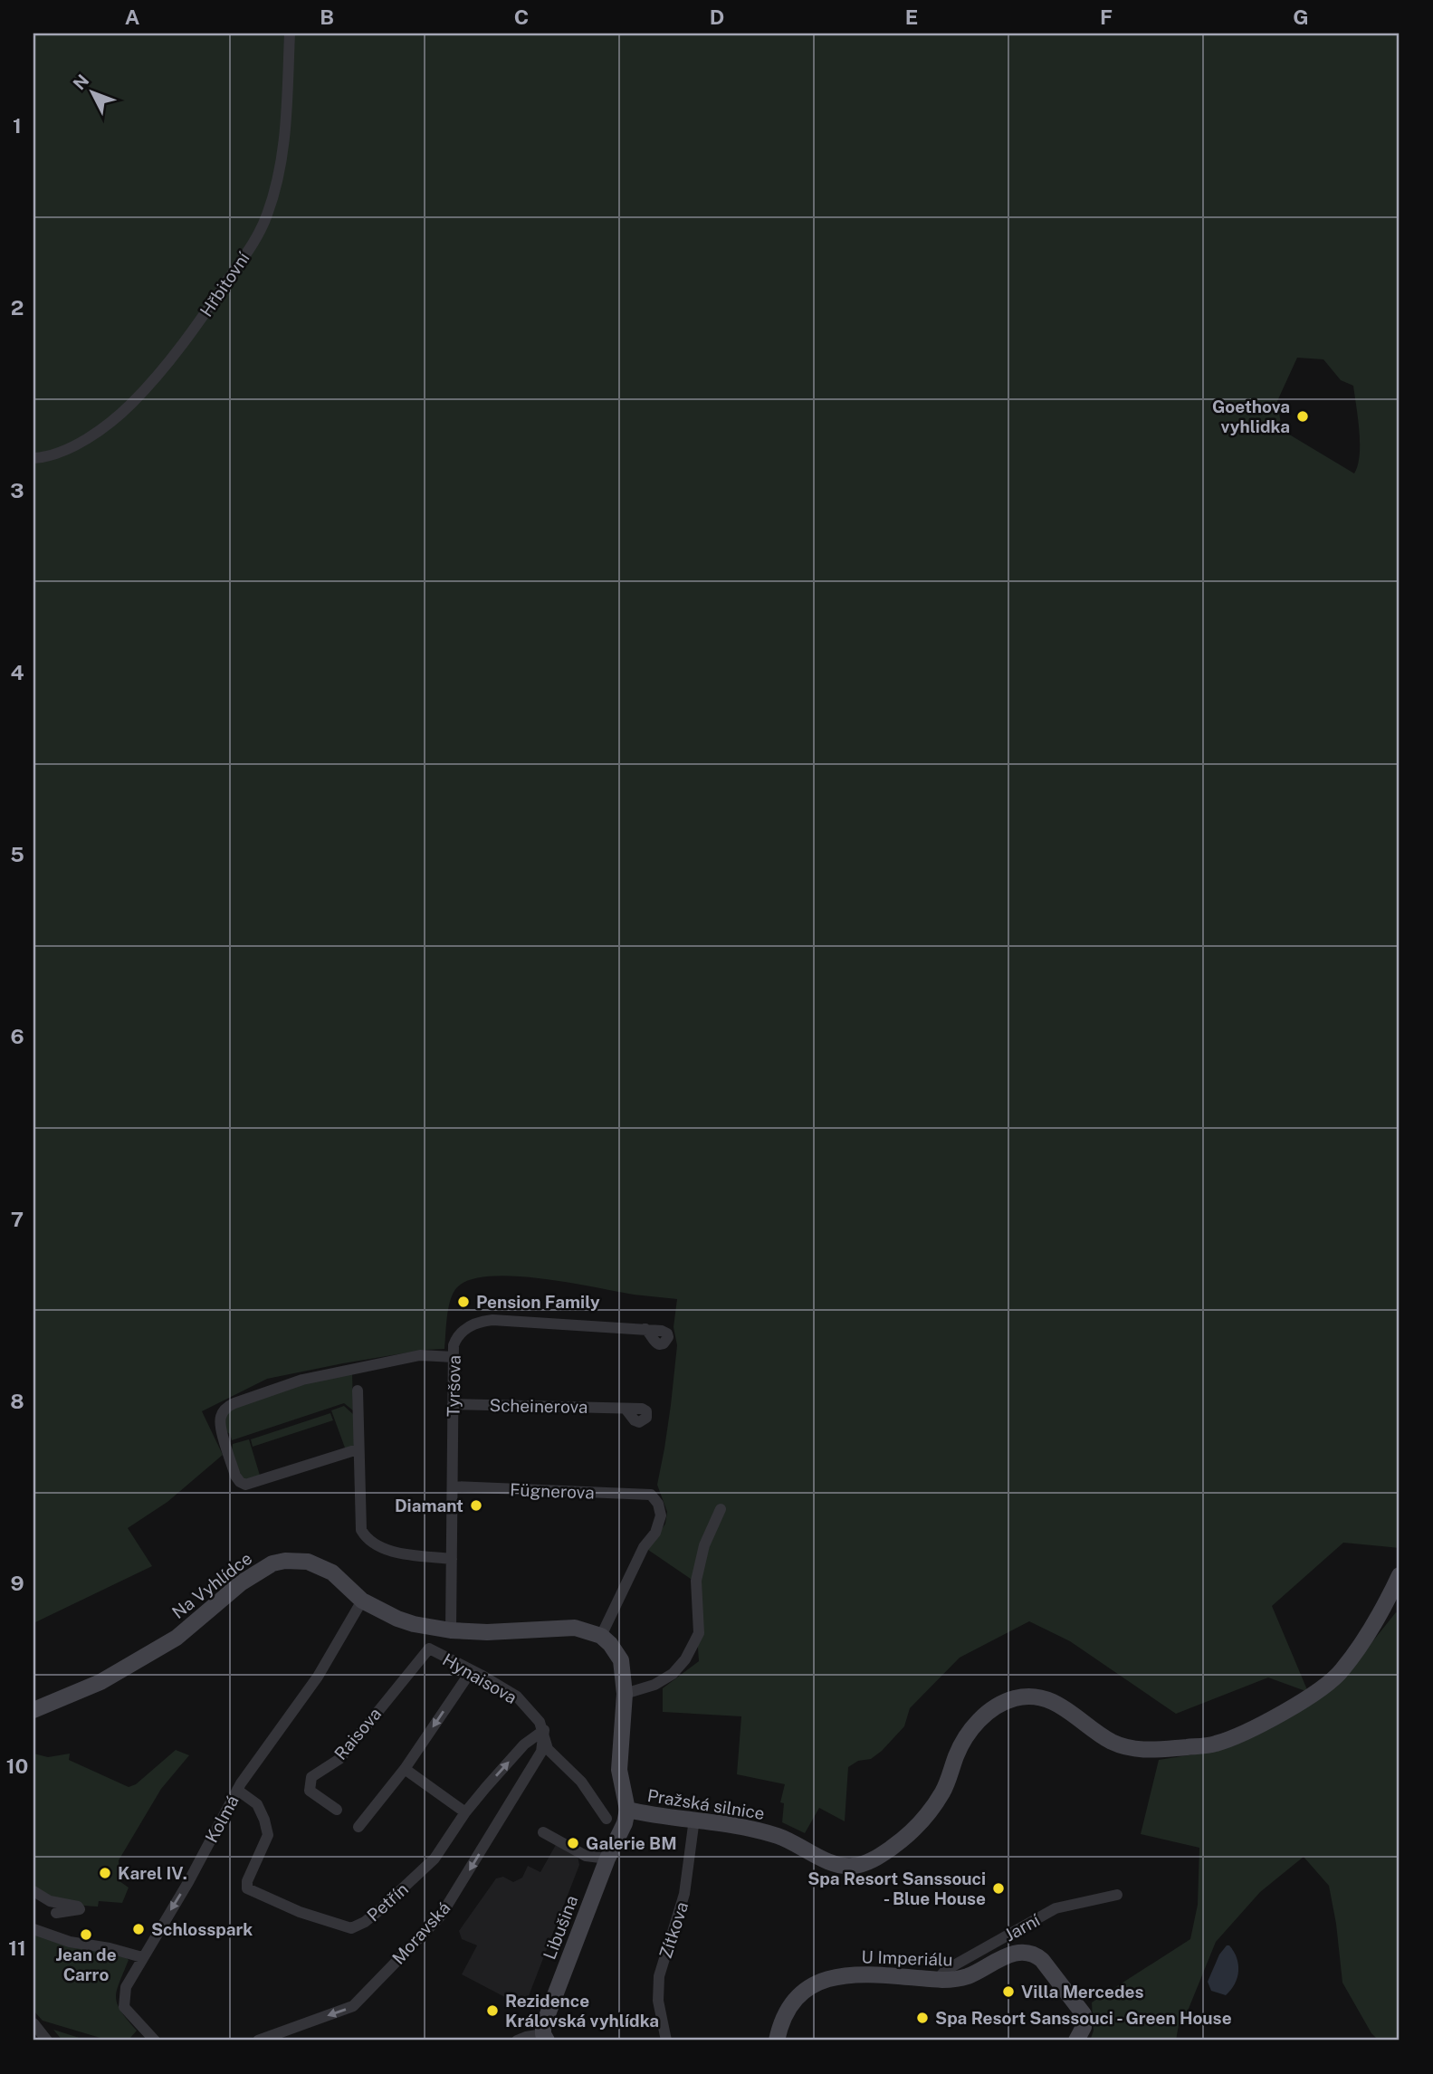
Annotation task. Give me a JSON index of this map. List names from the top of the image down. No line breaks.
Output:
{"streets":{"street":["Hřbitovní","Tyršova","Scheinerova","Fügnerova","Na Vyhlídce","Hynaisova","Raisova","Pražská silnice","Kolmá","Petřín","Libušina","Jarní","Zítkova","Moravská","U Imperiálu"]},"crossings":[["Tyršova","Scheinerova"],["Tyršova","Fügnerova"],["Tyršova","Na Vyhlídce"],["Fügnerova","Na Vyhlídce"],["Na Vyhlídce","Hynaisova"],["Na Vyhlídce","Kolmá"],["Hynaisova","Raisova"],["Hynaisova","Petřín"],["Hynaisova","Moravská"],["Pražská silnice","Libušina"],["Pražská silnice","Zítkova"],["Kolmá","Petřín"],["Petřín","Moravská"],["Jarní","U Imperiálu"]],"one_way":["Kolmá","Moravská"],"places":["Goethova vyhlidka","Pension Family","Diamant","Galerie BM","Karel IV.","Spa Resort Sanssouci - Blue House","Schlosspark","Jean de Carro","Villa Mercedes","Rezidence Královská vyhlídka","Spa Resort Sanssouci - Green House"],"north":"top left","grid":{"columns":["A","B","C","D","E","F","G"],"rows":["1","2","3","4","5","6","7","8","9","10","11"]}}
